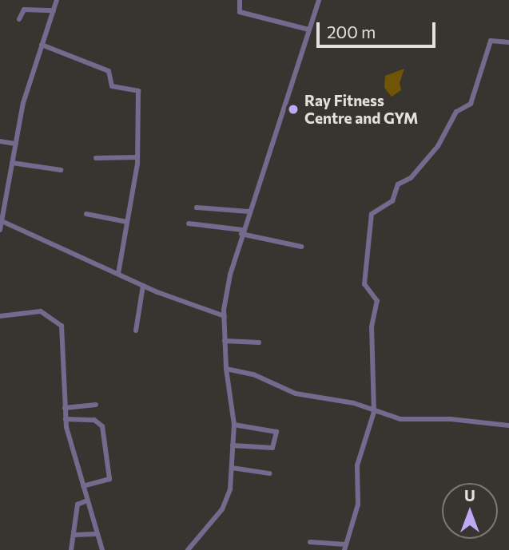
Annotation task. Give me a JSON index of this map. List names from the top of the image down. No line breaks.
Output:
{"places":["Ray Fitness Centre and GYM"],"scale_bar":"200 m","north":"top"}
